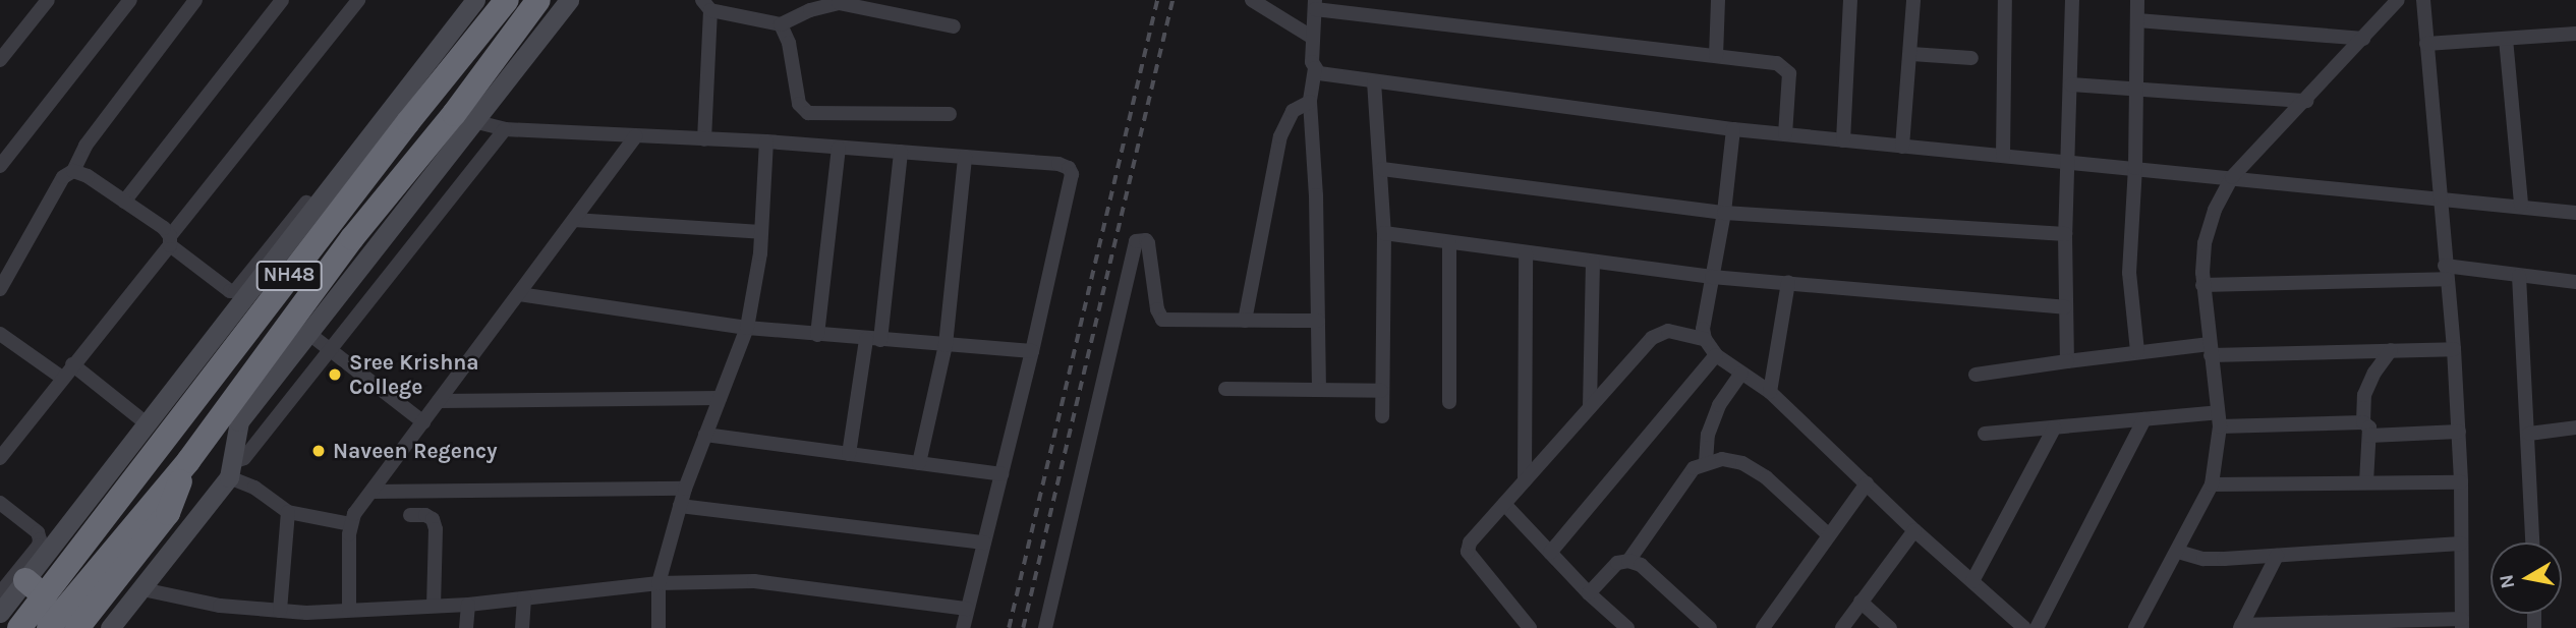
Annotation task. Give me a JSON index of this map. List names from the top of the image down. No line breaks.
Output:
{"streets":{"highway":["NH48"]},"places":["Sree Krishna College","Naveen Regency"],"north":"left"}
